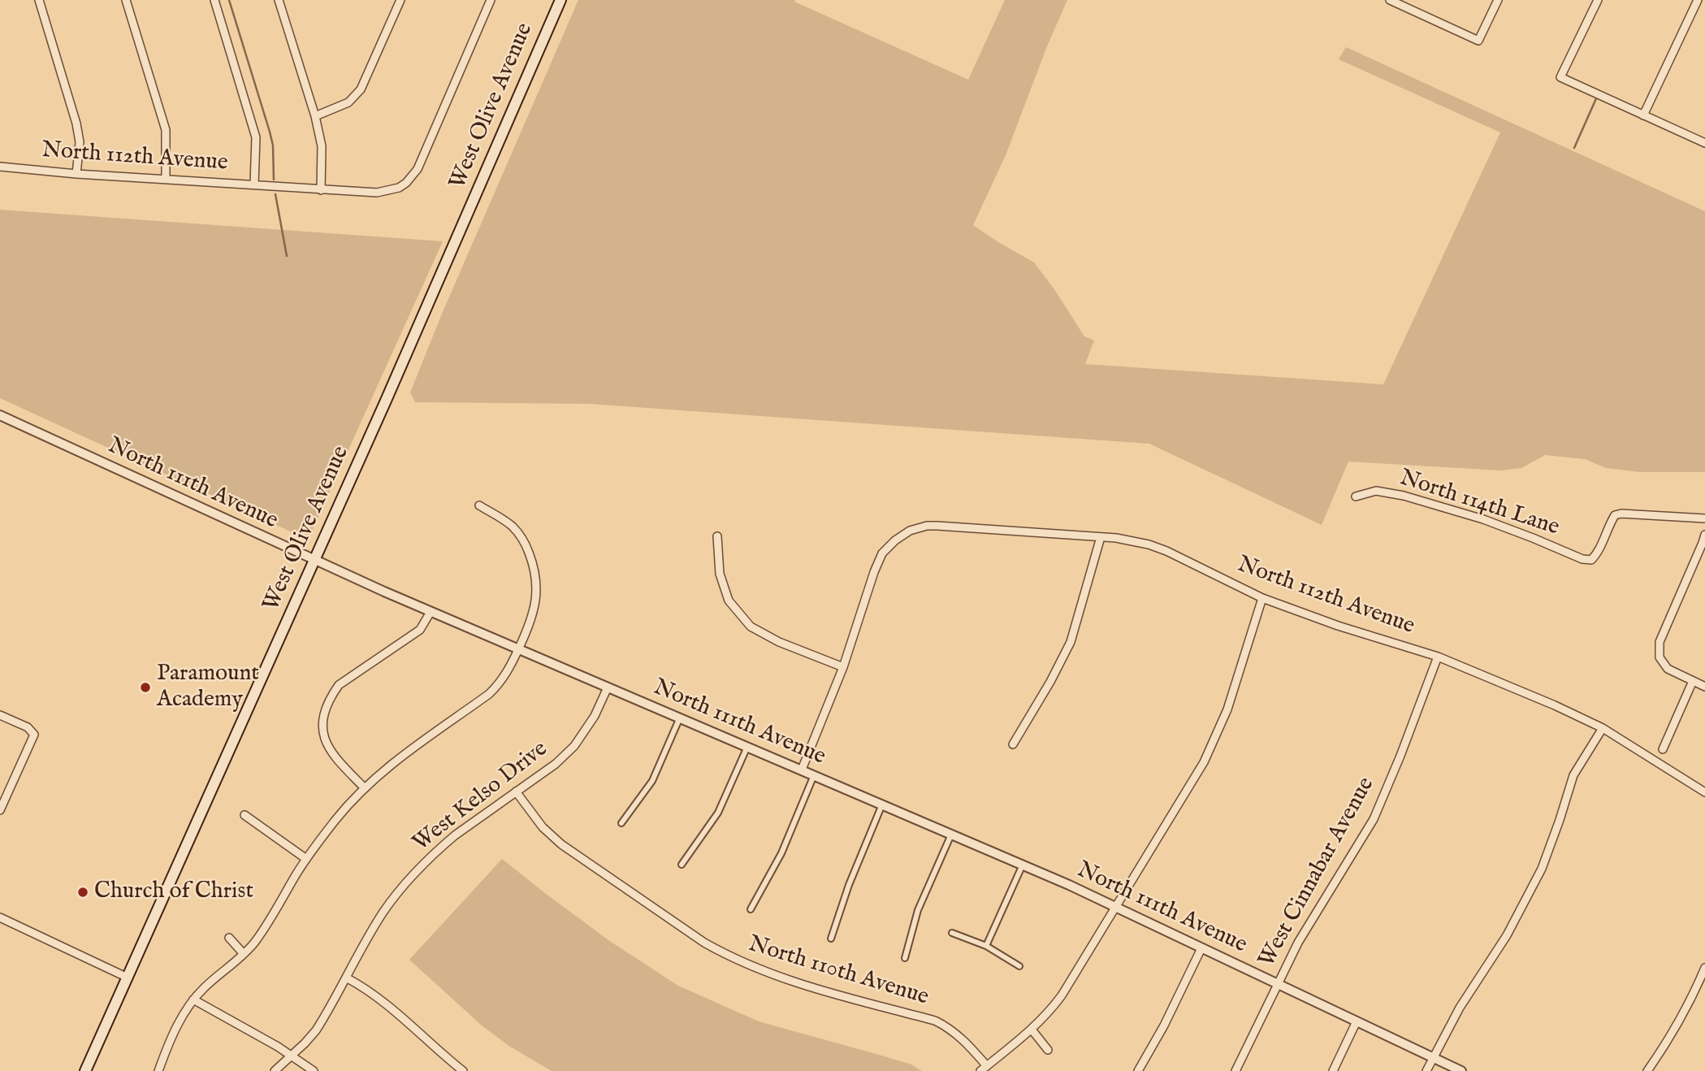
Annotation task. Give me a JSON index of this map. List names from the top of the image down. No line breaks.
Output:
{"streets":{"main road":["West Olive Avenue"],"street":["North 112th Avenue","North 111th Avenue","North 114th Lane","West Kelso Drive","West Cinnabar Avenue","North 110th Avenue"]},"crossings":[["West Olive Avenue","North 111th Avenue"],["North 112th Avenue","West Cinnabar Avenue"],["North 111th Avenue","West Kelso Drive"],["North 111th Avenue","West Cinnabar Avenue"],["West Kelso Drive","North 110th Avenue"]],"places":["Paramount Academy","Church of Christ"]}
